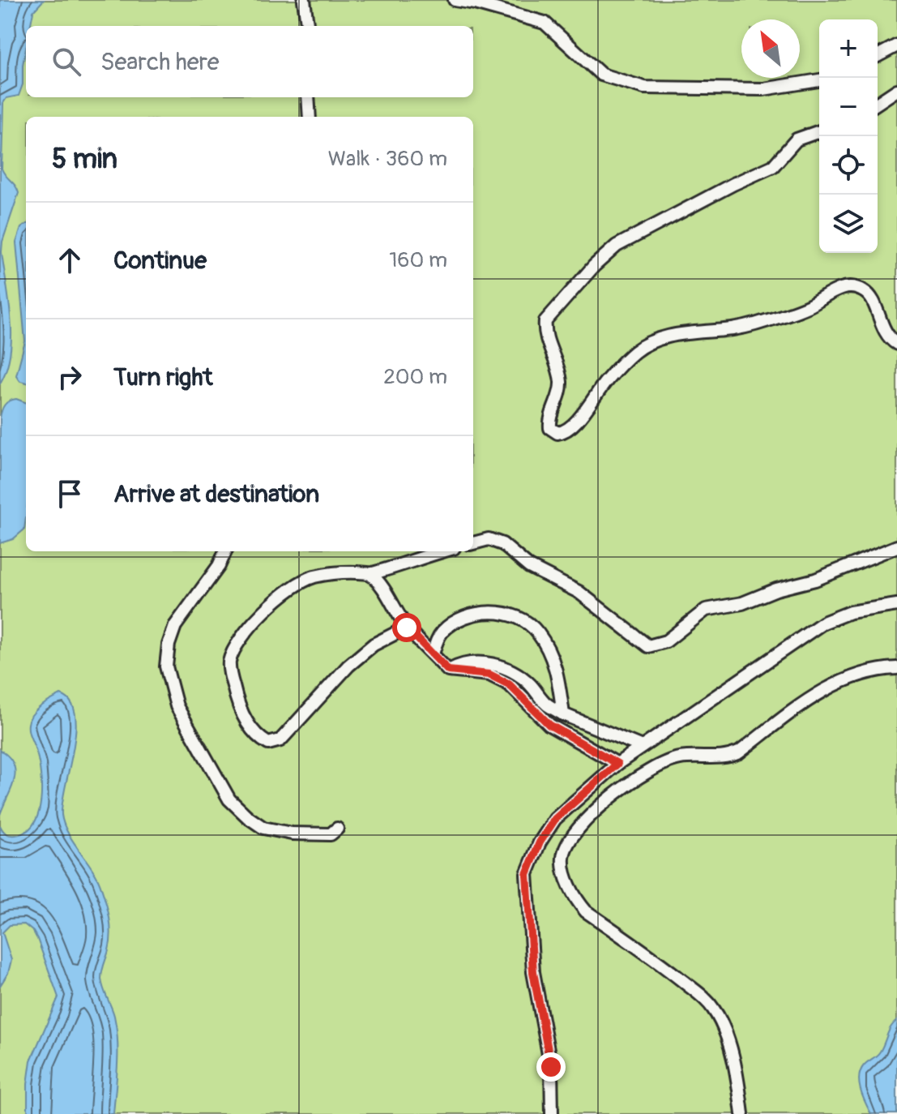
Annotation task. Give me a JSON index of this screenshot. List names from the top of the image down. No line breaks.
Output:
{"north":"top left","page":{"map_buttons":["+","−"],"search":"Search here","heading":["5 min","Walk · 360 m"],"list":[["Continue","160 m"],["Turn right","200 m"],"Arrive at destination"]}}
